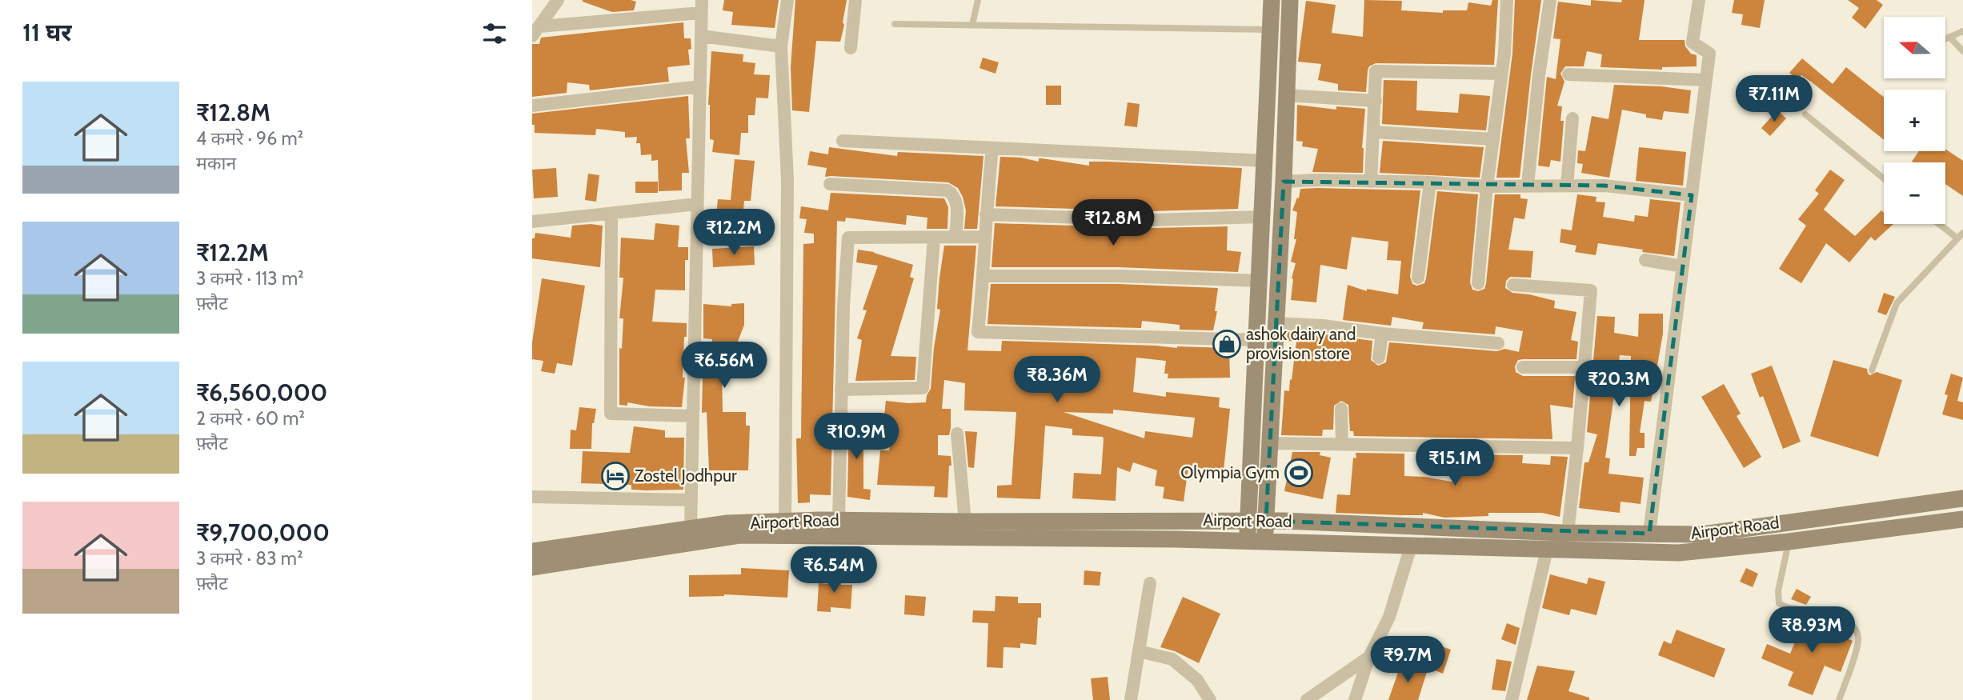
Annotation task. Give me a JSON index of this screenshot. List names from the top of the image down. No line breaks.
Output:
{"streets":{"main road":["Airport Road"]},"places":{"shop":["ashok dairy and provision store"],"sports":["Olympia Gym"],"hotel":["Zostel Jodhpur"]},"north":"left","page":{"heading":"11 घर","map_buttons":["+","−"],"list":[{"name":"₹12.8M","note":"4 कमरे · 96 m² · मकान"},{"name":"₹12.2M","note":"3 कमरे · 113 m² · फ़्लैट"},{"name":"₹6,560,000","note":"2 कमरे · 60 m² · फ़्लैट"},{"name":"₹9,700,000","note":"3 कमरे · 83 m² · फ़्लैट"}],"price":["₹7.11M","₹12.8M","₹12.2M","₹6.56M","₹8.36M","₹20.3M","₹10.9M","₹15.1M","₹6.54M","₹8.93M","₹9.7M"]}}
